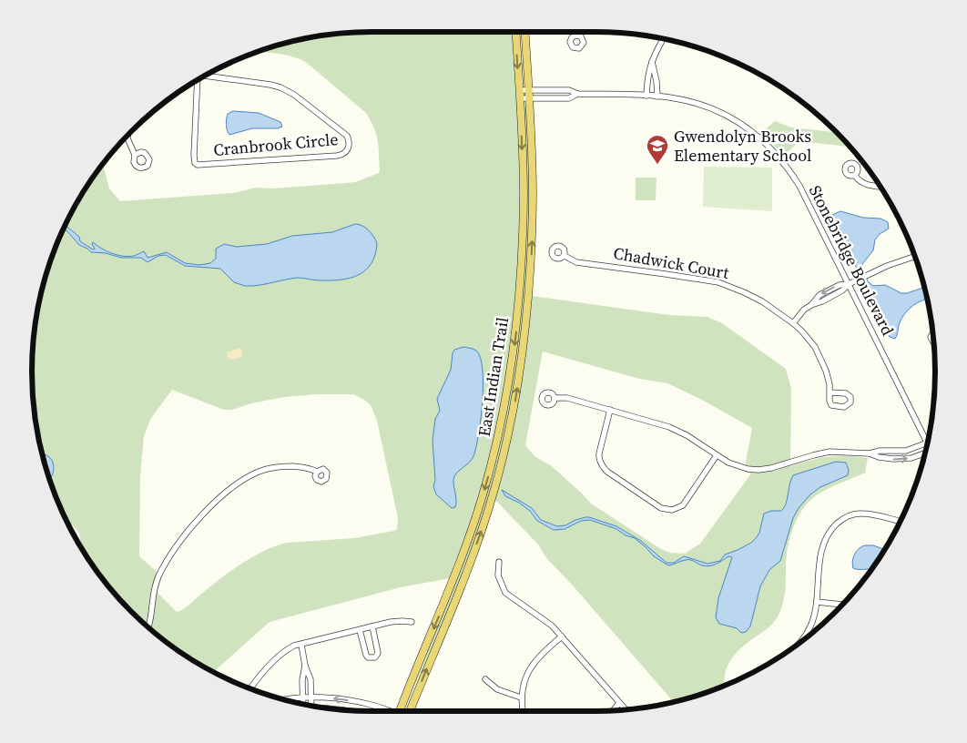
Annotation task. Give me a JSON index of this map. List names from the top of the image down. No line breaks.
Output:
{"streets":{"main road":["East Indian Trail"],"street":["Cranbrook Circle","Stonebridge Boulevard","Chadwick Court"]},"crossings":[["Stonebridge Boulevard","East Indian Trail"]],"places":{"school or university":["Gwendolyn Brooks Elementary School"]}}
